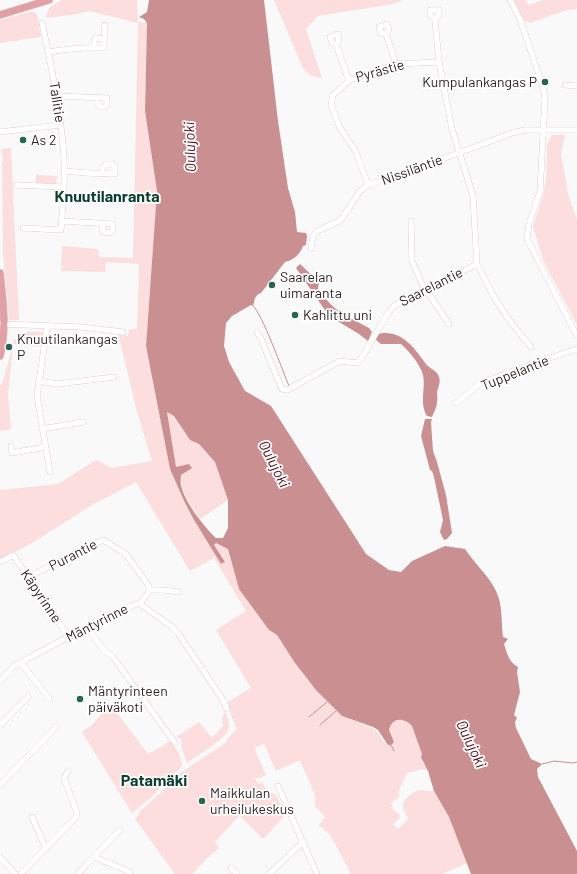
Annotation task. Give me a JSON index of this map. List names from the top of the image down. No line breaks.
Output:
{"streets":{"street":["Pyrästie","Tallitie","Nissiläntie","Saarelantie","Tuppelantie","Purantie","Käpyrinne","Mäntyrinne"]},"crossings":[["Pyrästie","Nissiläntie"],["Purantie","Käpyrinne"],["Käpyrinne","Mäntyrinne"]],"districts":["Knuutilanranta","Patamäki"],"water":["Oulujoki"],"places":["Kumpulankangas P","As 2","Saarelan uimaranta","Kahlittu uni","Knuutilankangas P","Mäntyrinteen päiväkoti","Maikkulan urheilukeskus"]}
